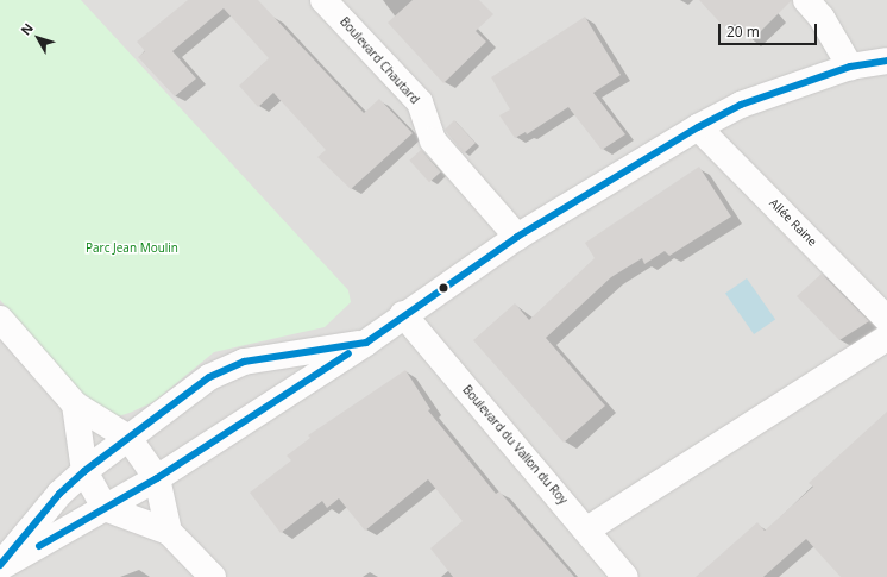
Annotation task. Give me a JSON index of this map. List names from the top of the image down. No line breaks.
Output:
{"streets":{"street":["Boulevard Chautard","Allée Raine","Boulevard du Vallon du Roy"]},"parks":["Parc Jean Moulin"],"scale_bar":"20 m","north":"top left"}
